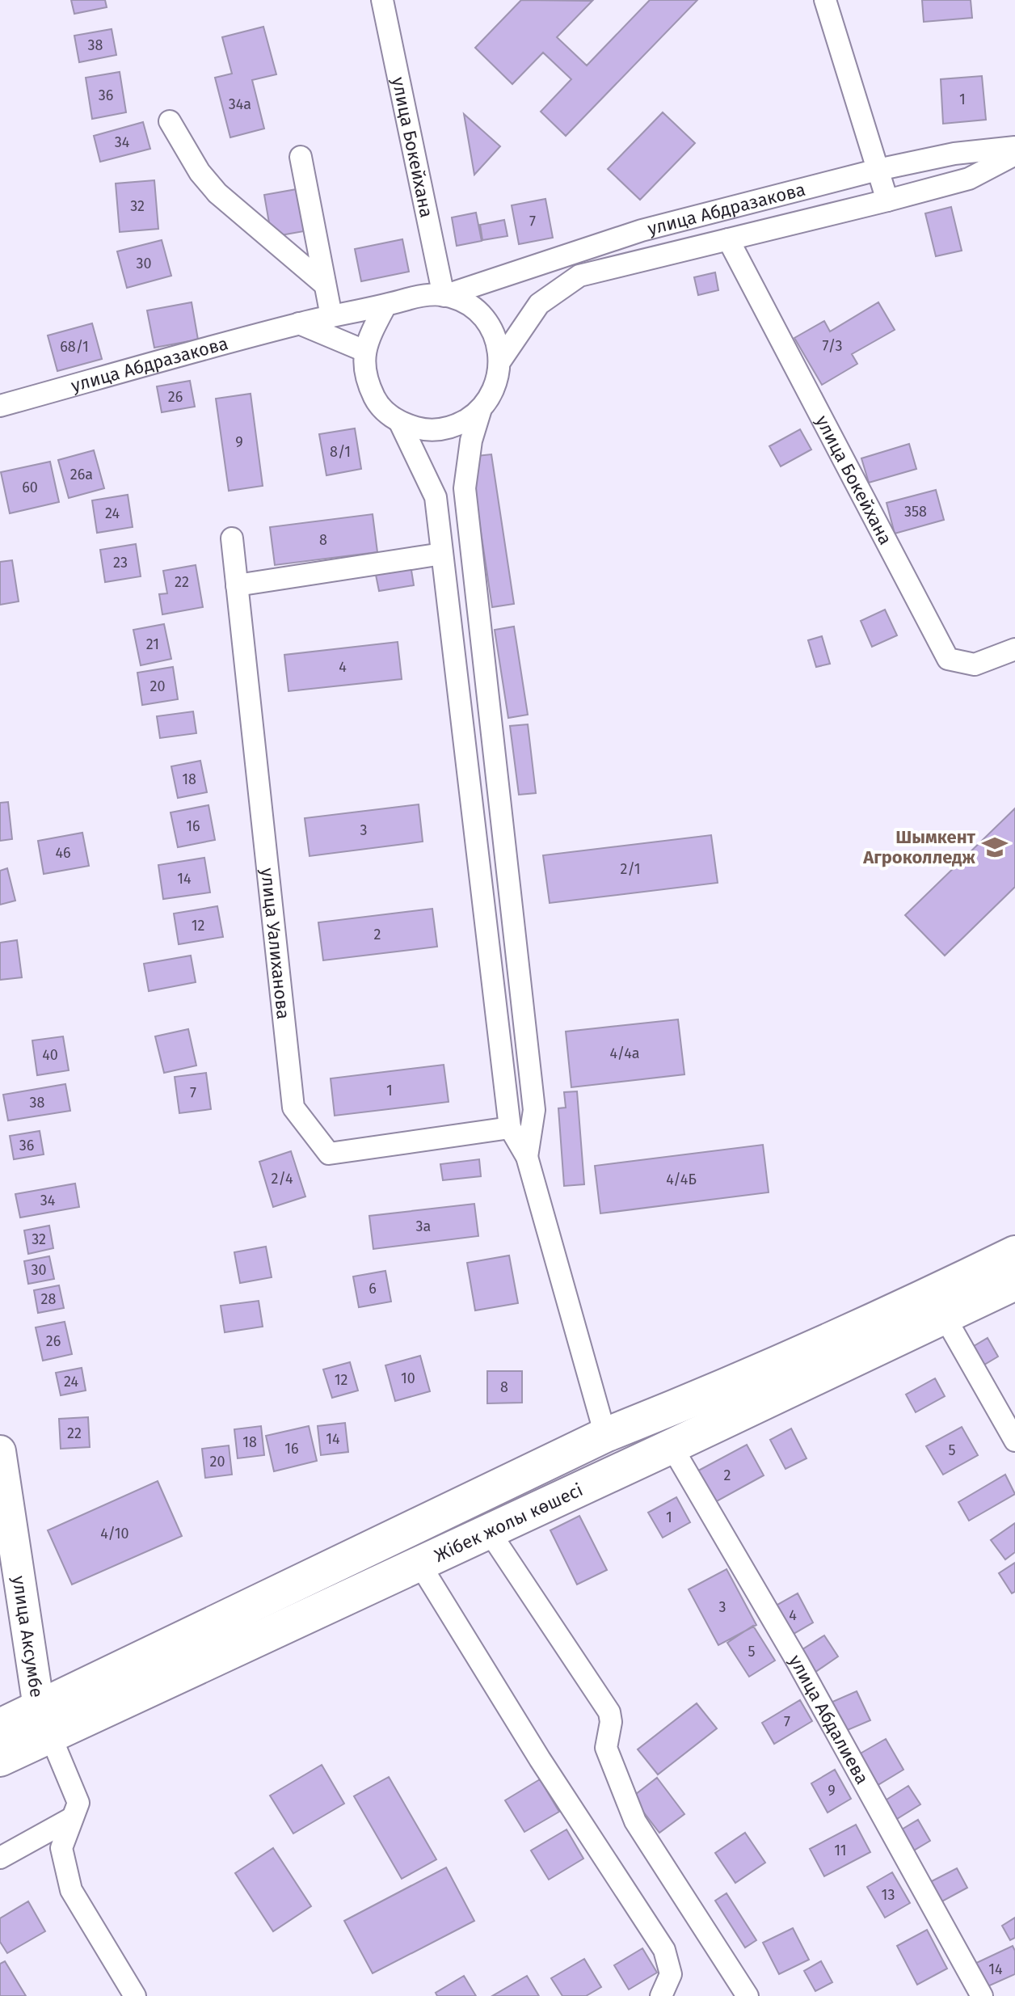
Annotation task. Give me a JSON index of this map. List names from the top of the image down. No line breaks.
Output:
{"streets":{"main road":["Жібек жолы көшесі","улица Аксумбе"],"street":["улица Бокейхана","улица Абдразакова","улица Уалиханова","улица Абдалиева"]},"crossings":[["улица Бокейхана","улица Абдразакова"],["Жібек жолы көшесі","улица Аксумбе"],["Жібек жолы көшесі","улица Абдалиева"]],"places":{"school or university":["Шымкент Агроколледж"]},"house_numbers":["38","36","1","34а","34","32","7","30","7/3","68/1","26","9","8/1","26а","60","358","24","8","23","22","21","4","20","18","16","3","46","2/1","14","12","2","4/4а","40","1","7","38","36","2/4","4/4Б","34","3а","32","30","6","28","26","10","12","24","8","22","14","18","16","5","20","2","1","4/10","3","4","5","7","9","11","13","14"]}
